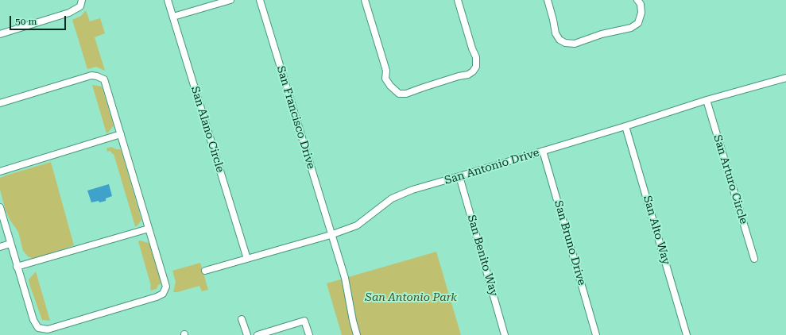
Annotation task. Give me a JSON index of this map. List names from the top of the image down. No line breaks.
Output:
{"streets":{"street":["San Francisco Drive","San Alano Circle","San Antonio Drive","San Arturo Circle","San Alto Way","San Bruno Drive","San Benito Way"]},"crossings":[["San Francisco Drive","San Antonio Drive"],["San Alano Circle","San Antonio Drive"],["San Antonio Drive","San Arturo Circle"],["San Antonio Drive","San Alto Way"],["San Antonio Drive","San Bruno Drive"],["San Antonio Drive","San Benito Way"]],"parks":["San Antonio Park"],"scale_bar":"50 m"}
